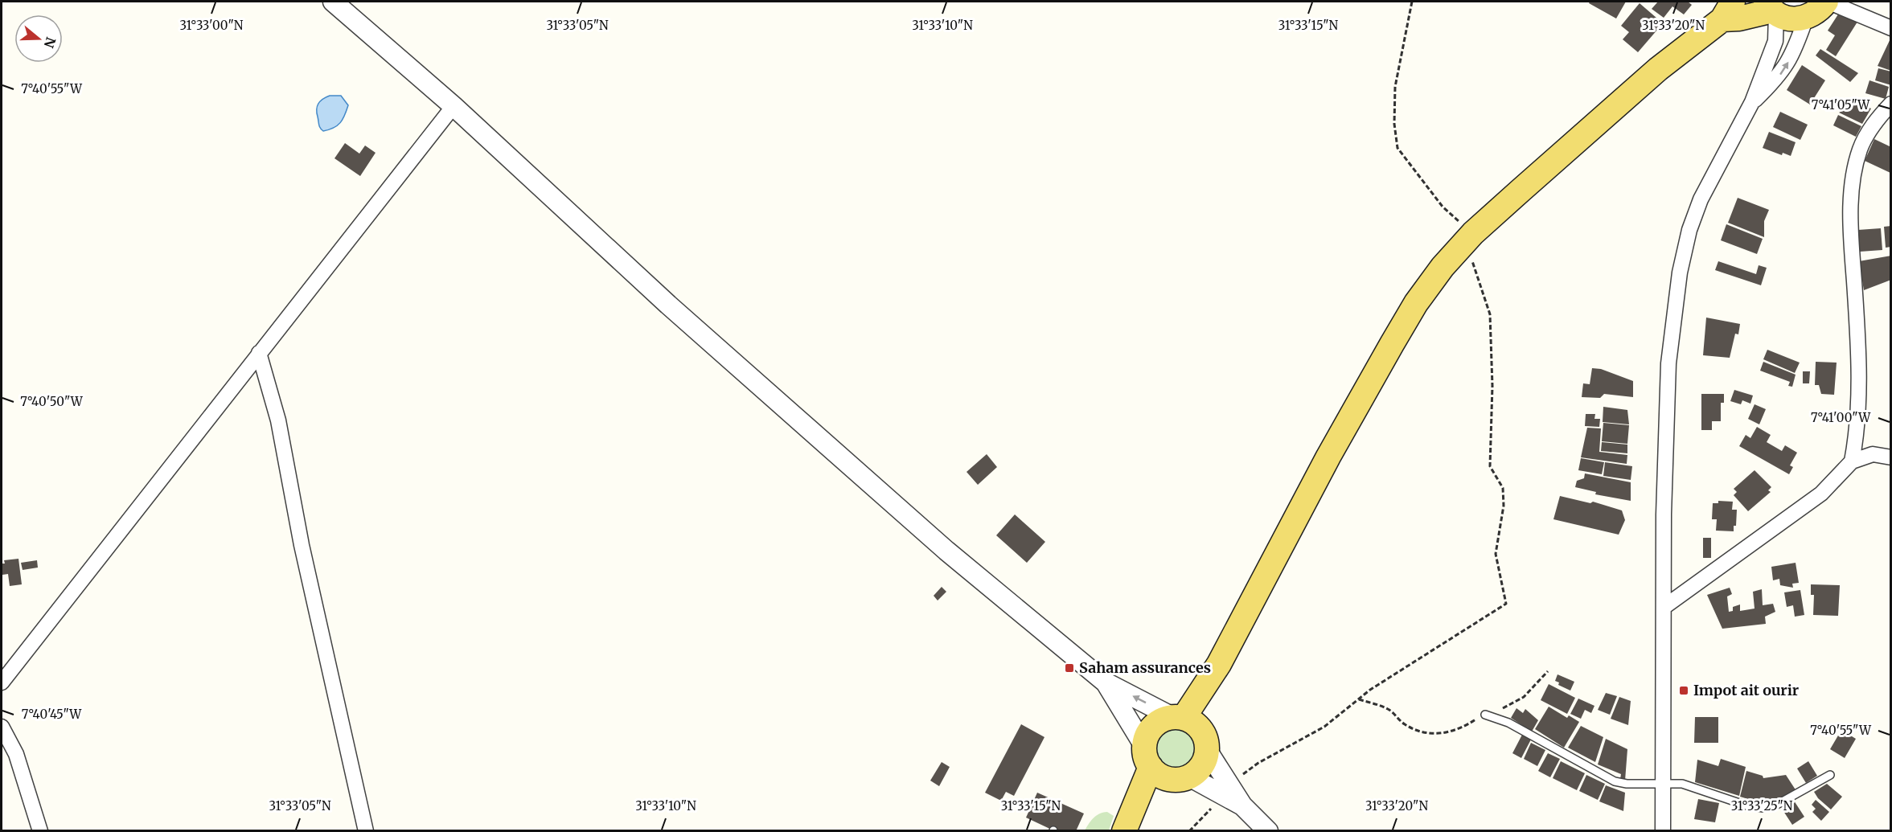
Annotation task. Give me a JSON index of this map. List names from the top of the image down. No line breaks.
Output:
{"places":{"transit":["Saham assurances","Impot ait ourir"]},"north":"right","coordinates":["31°33'10\"N","31°33'20\"N","31°33'00\"N","31°33'05\"N","31°33'15\"N","7°40'55\"W","7°41'05\"W","7°40'50\"W","7°41'00\"W","7°40'45\"W","31°33'25\"N"]}
